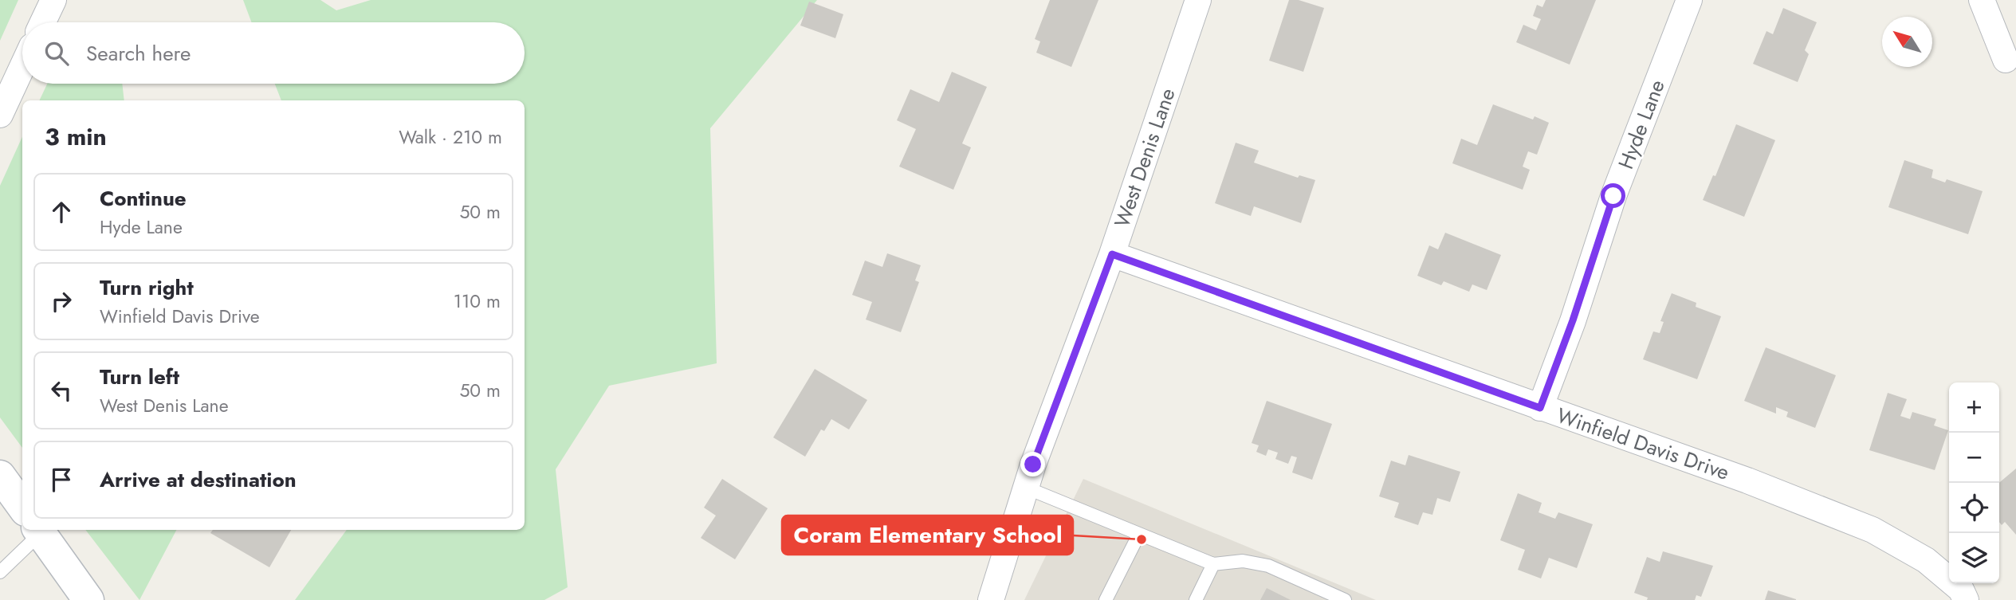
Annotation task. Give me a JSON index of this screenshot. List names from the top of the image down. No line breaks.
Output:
{"streets":{"street":["Hyde Lane","West Denis Lane","Winfield Davis Drive"]},"crossings":[["Hyde Lane","Winfield Davis Drive"],["West Denis Lane","Winfield Davis Drive"]],"places":["Coram Elementary School"],"north":"top left","page":{"search":"Search here","heading":["3 min","Walk · 210 m"],"list":[["Continue","Hyde Lane","50 m"],["Turn right","Winfield Davis Drive","110 m"],["Turn left","West Denis Lane","50 m"],"Arrive at destination"],"map_buttons":["+","−"]}}
